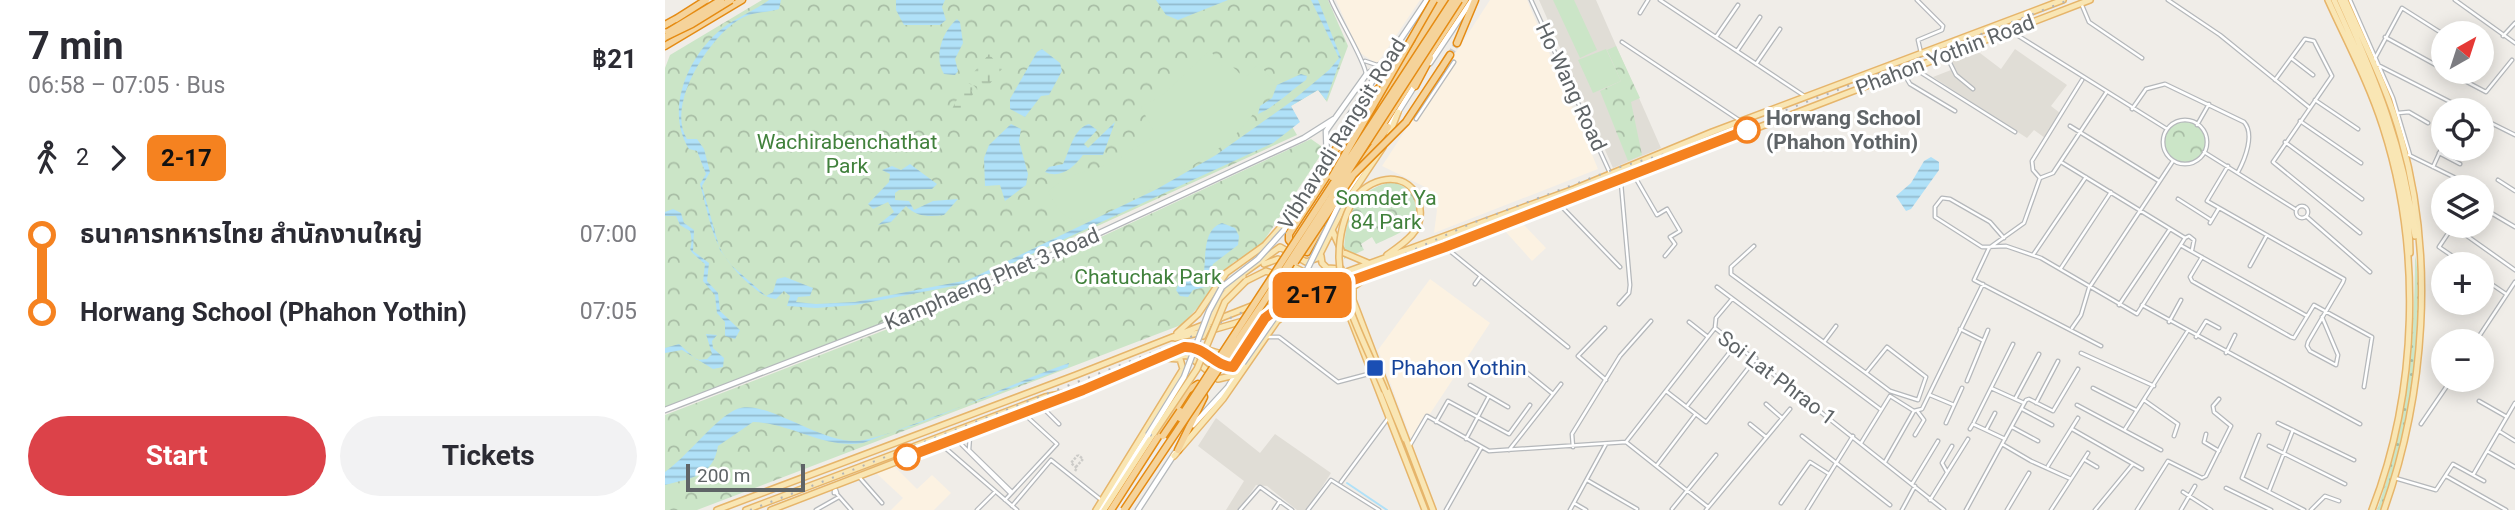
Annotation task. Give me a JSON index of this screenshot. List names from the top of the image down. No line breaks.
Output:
{"streets":{"highway":["Vibhavadi Rangsit Road"],"main road":["Phahon Yothin Road","Kamphaeng Phet 3 Road"],"street":["Ho Wang Road","Soi Lat Phrao 1"]},"crossings":[["Phahon Yothin Road","Ho Wang Road"],["Vibhavadi Rangsit Road","Kamphaeng Phet 3 Road"]],"parks":["Wachirabenchathat Park","Somdet Ya 84 Park","Chatuchak Park"],"places":{"other":["Horwang School (Phahon Yothin)"],"transit":["Phahon Yothin"]},"lines":["bus line 2-17"],"scale_bar":"200 m","north":"top right","page":{"heading":["7 min","06:58 – 07:05 · Bus","฿21"],"on_map":"2-17","map_buttons":["+","−"],"legs":["2","2-17"],"list":[{"name":"ธนาคารทหารไทย สำนักงานใหญ่","value":"07:00"},{"name":"Horwang School (Phahon Yothin)","value":"07:05"}],"buttons":["Start","Tickets"],"scale":"200 m"}}
